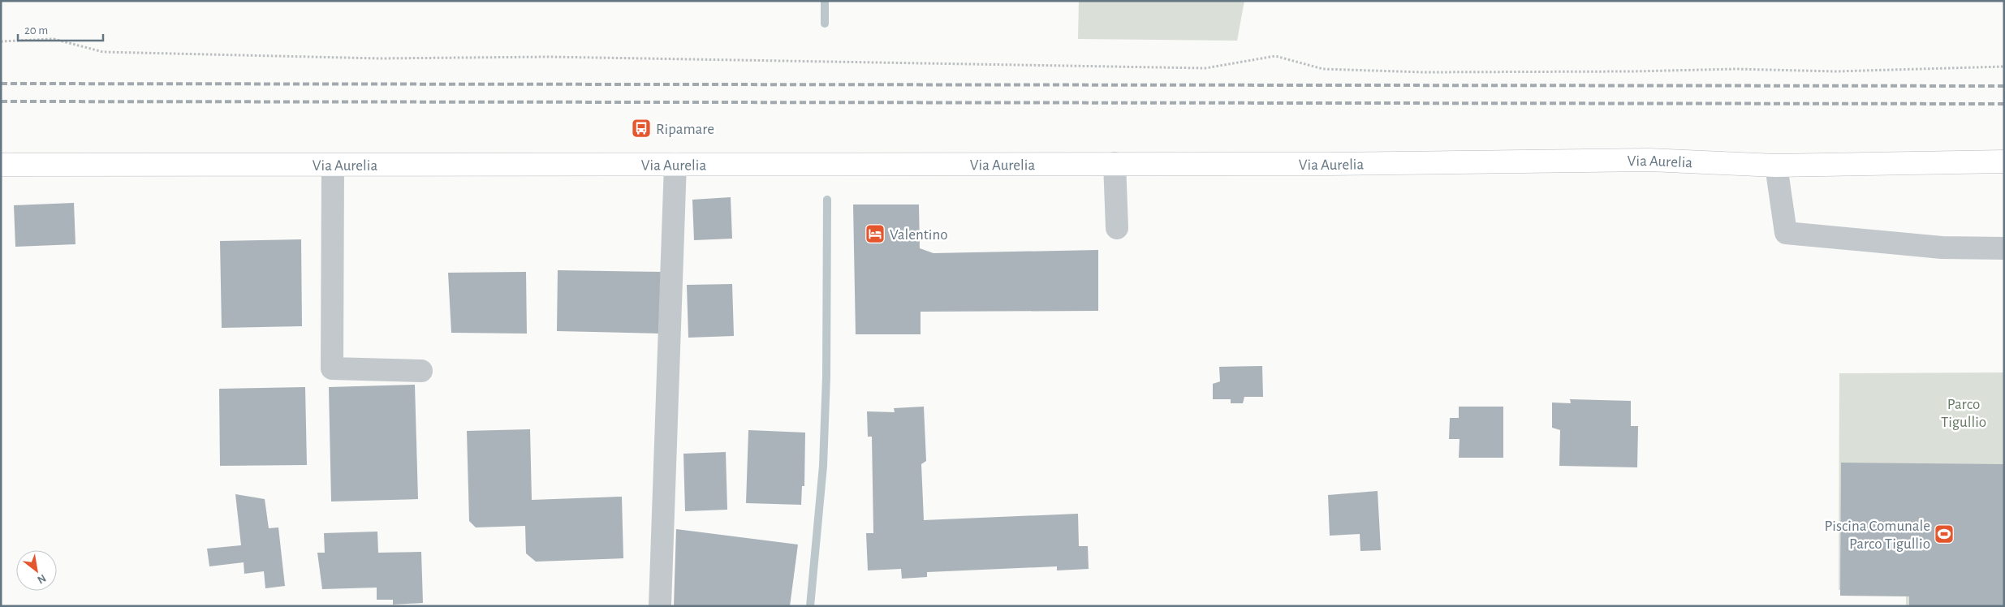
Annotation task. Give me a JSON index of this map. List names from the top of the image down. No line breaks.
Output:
{"streets":{"main road":["Via Aurelia"]},"parks":["Parco Tigullio"],"places":{"bus stop":["Ripamare"],"hotel":["Valentino"],"sports":["Piscina Comunale Parco Tigullio"]},"scale_bar":"20 m","north":"bottom right"}
